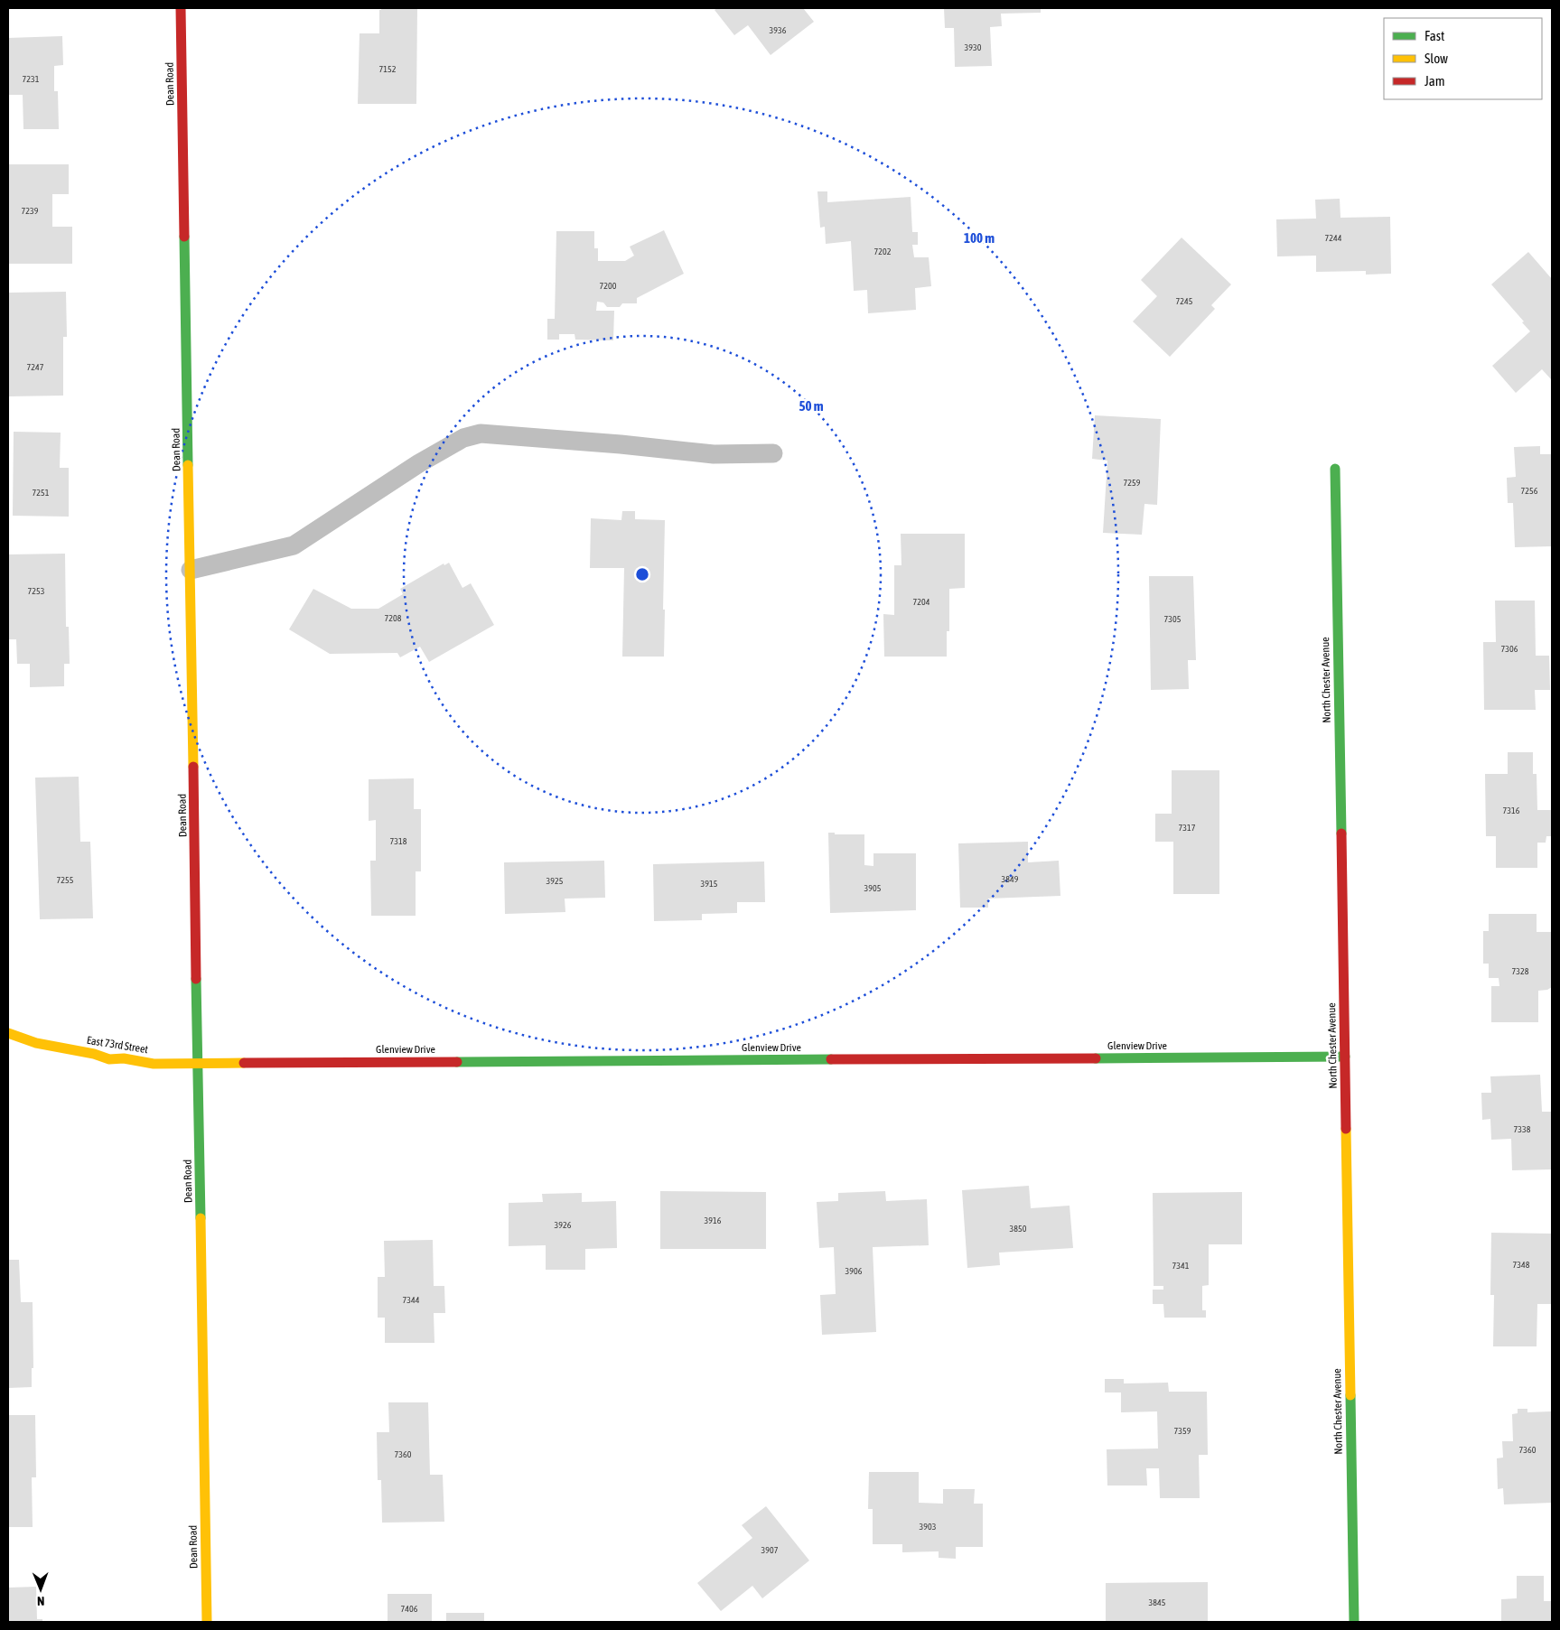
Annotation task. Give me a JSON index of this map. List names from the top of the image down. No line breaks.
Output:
{"streets":{"street":["Dean Road","North Chester Avenue","East 73rd Street","Glenview Drive"]},"crossings":[["Dean Road","East 73rd Street"],["Dean Road","Glenview Drive"],["North Chester Avenue","Glenview Drive"],["East 73rd Street","Glenview Drive"]],"house_numbers":["3936","3930","7152","7231","7239","7244","7202","7200","7245","7247","7259","7256","7251","7253","7204","7208","7305","7306","7316","7317","7318","3849","7255","3925","3915","3905","7328","7338","3916","3926","3850","7348","7341","3906","7344","7359","7360","7360","3903","3907","3845","7406"],"legend":["Fast","Slow","Jam"],"north":"bottom","rings":["100 m","50 m"]}
